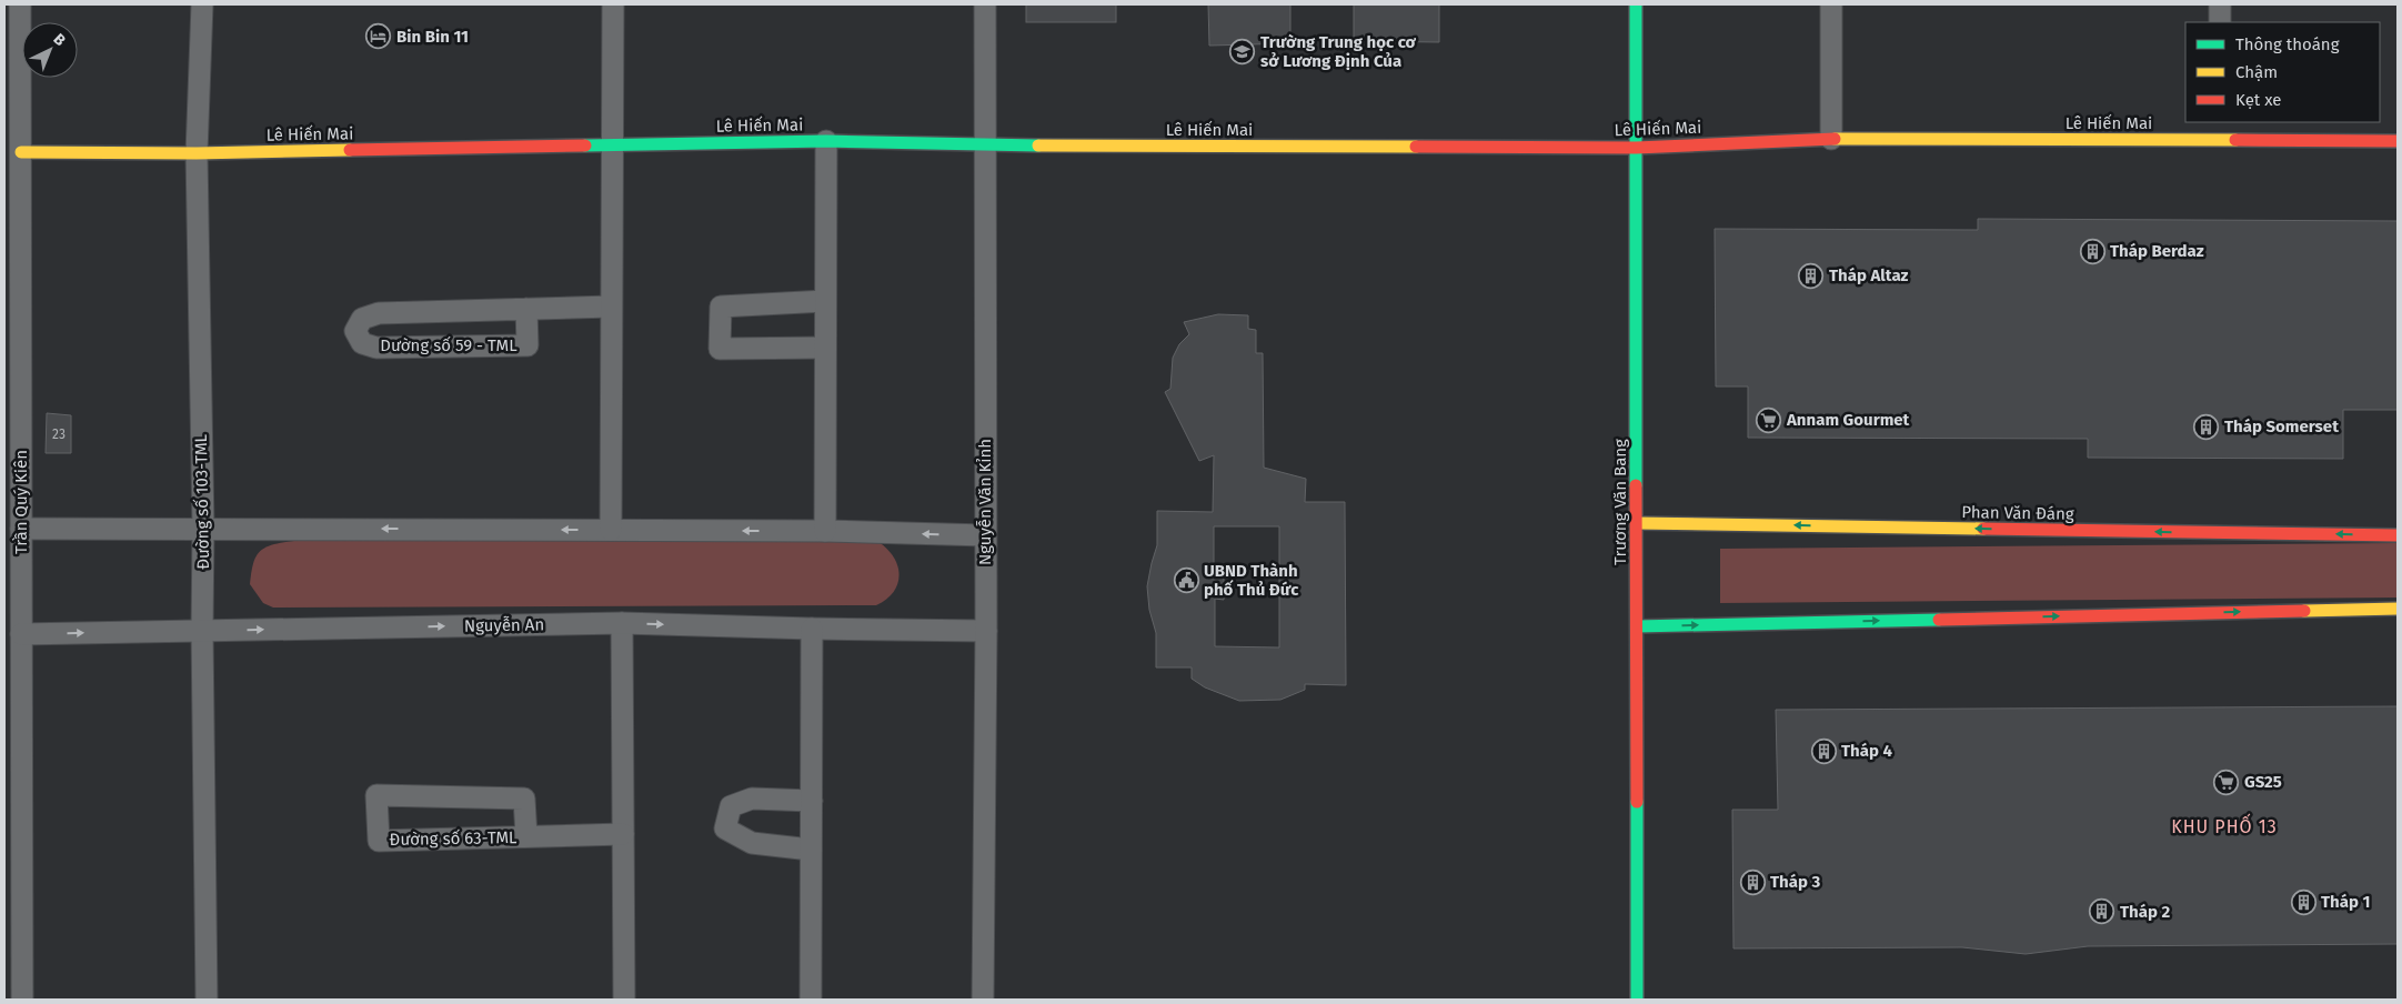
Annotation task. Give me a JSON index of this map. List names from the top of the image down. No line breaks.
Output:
{"streets":{"street":["Lê Hiến Mai","Dường số 59 - TML","Trần Quý Kiên","Đường số 103-TML","Nguyễn Văn Kỉnh","Trương Văn Bang","Phan Văn Đáng","Nguyễn An","Đường số 63-TML"]},"crossings":[["Lê Hiến Mai","Trần Quý Kiên"],["Lê Hiến Mai","Đường số 103-TML"],["Lê Hiến Mai","Nguyễn Văn Kỉnh"],["Lê Hiến Mai","Trương Văn Bang"],["Trần Quý Kiên","Nguyễn An"],["Đường số 103-TML","Nguyễn An"],["Nguyễn Văn Kỉnh","Nguyễn An"],["Trương Văn Bang","Phan Văn Đáng"]],"districts":["KHU PHỐ 13"],"places":{"hotel":["Bin Bin 11"],"school or university":["Trường Trung học cơ sở Lương Định Của"],"building":["Tháp Berdaz","Tháp Altaz","Tháp Somerset","Tháp 4","Tháp 3","Tháp 1","Tháp 2"],"supermarket":["Annam Gourmet","GS25"],"public building":["UBND Thành phố Thủ Đức"]},"house_numbers":["23"],"legend":["Thông thoáng","Chậm","Kẹt xe"],"north":"top right"}
